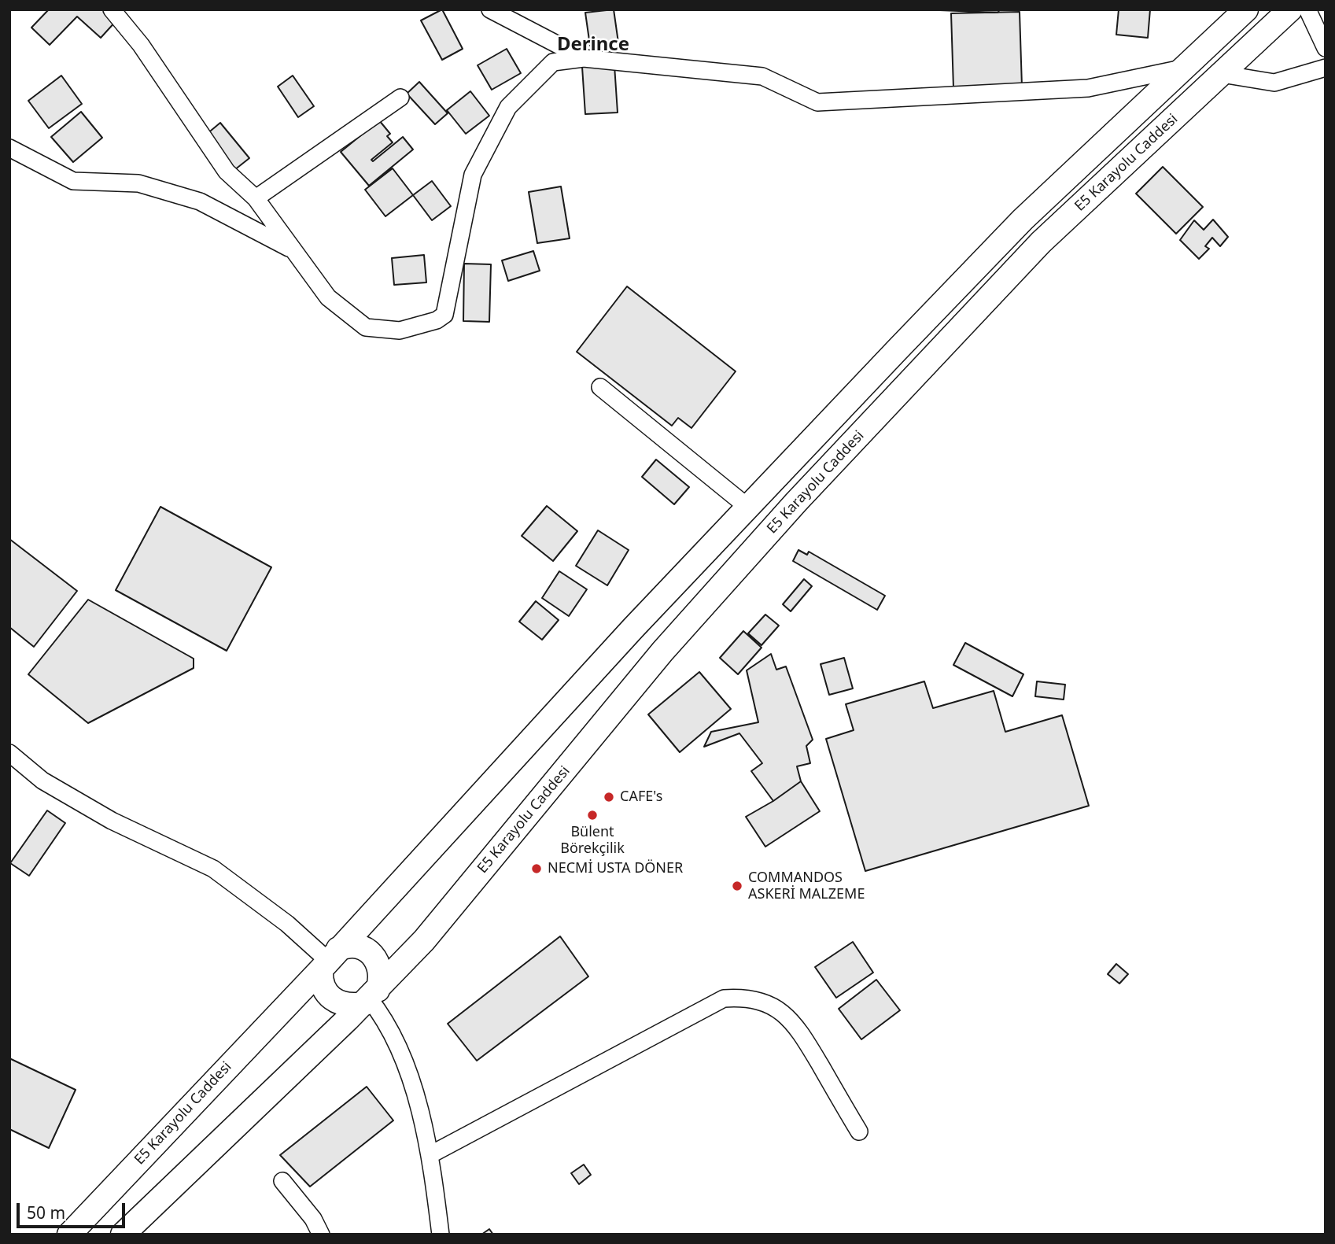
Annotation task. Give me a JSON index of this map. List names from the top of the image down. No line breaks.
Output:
{"streets":{"highway":["E5 Karayolu Caddesi"]},"districts":["Derince"],"places":["CAFE's","Bülent Börekçilik","NECMİ USTA DÖNER","COMMANDOS ASKERİ MALZEME"],"scale_bar":"50 m"}
